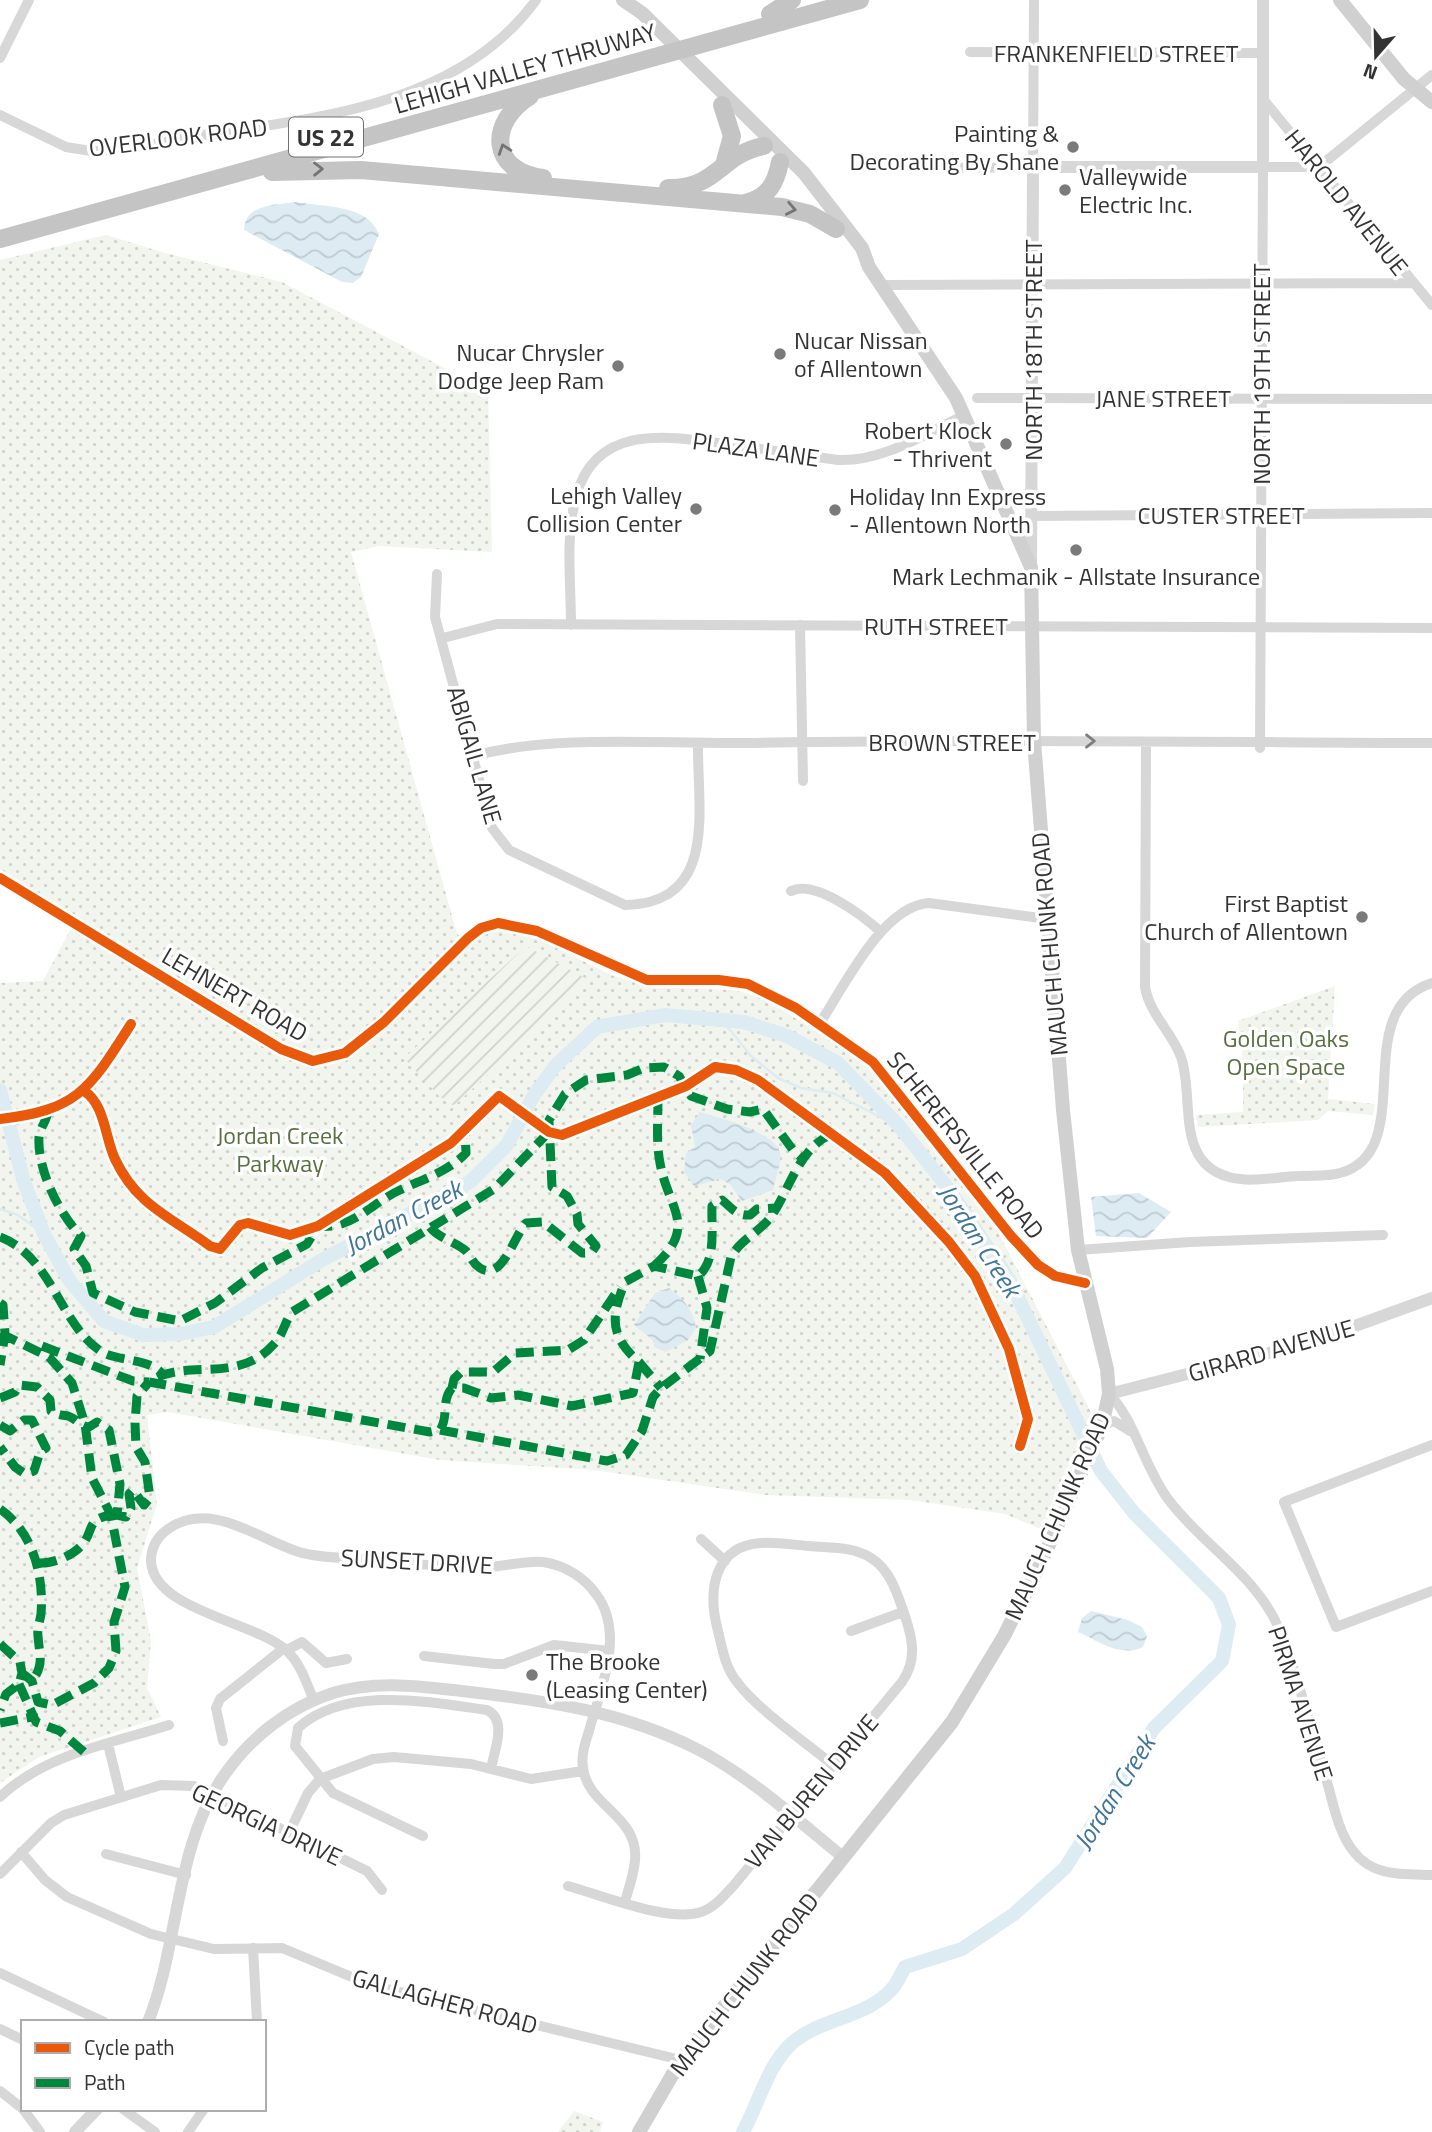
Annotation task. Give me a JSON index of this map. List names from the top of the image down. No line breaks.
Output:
{"streets":{"highway":["LEHIGH VALLEY THRUWAY","US 22"],"main road":["NORTH 18TH STREET","MAUCH CHUNK ROAD"],"street":["FRANKENFIELD STREET","OVERLOOK ROAD","HAROLD AVENUE","NORTH 19TH STREET","JANE STREET","PLAZA LANE","CUSTER STREET","RUTH STREET","BROWN STREET","ABIGAIL LANE","LEHNERT ROAD","SCHERERSVILLE ROAD","GIRARD AVENUE","SUNSET DRIVE","PIRMA AVENUE","VAN BUREN DRIVE","GEORGIA DRIVE","GALLAGHER ROAD"]},"crossings":[["FRANKENFIELD STREET","NORTH 18TH STREET"],["FRANKENFIELD STREET","NORTH 19TH STREET"],["HAROLD AVENUE","NORTH 19TH STREET"],["NORTH 18TH STREET","JANE STREET"],["NORTH 18TH STREET","CUSTER STREET"],["NORTH 18TH STREET","RUTH STREET"],["NORTH 18TH STREET","BROWN STREET"],["NORTH 18TH STREET","MAUCH CHUNK ROAD"],["NORTH 19TH STREET","JANE STREET"],["NORTH 19TH STREET","CUSTER STREET"],["NORTH 19TH STREET","RUTH STREET"],["NORTH 19TH STREET","BROWN STREET"],["PLAZA LANE","RUTH STREET"],["RUTH STREET","ABIGAIL LANE"],["BROWN STREET","ABIGAIL LANE"],["BROWN STREET","MAUCH CHUNK ROAD"],["MAUCH CHUNK ROAD","SCHERERSVILLE ROAD"],["MAUCH CHUNK ROAD","GIRARD AVENUE"],["MAUCH CHUNK ROAD","PIRMA AVENUE"],["MAUCH CHUNK ROAD","GALLAGHER ROAD"],["LEHNERT ROAD","SCHERERSVILLE ROAD"],["GIRARD AVENUE","PIRMA AVENUE"],["GEORGIA DRIVE","GALLAGHER ROAD"]],"water":["Jordan Creek"],"parks":["Golden Oaks Open Space","Jordan Creek Parkway"],"places":["Painting & Decorating By Shane","Valleywide Electric Inc.","Nucar Nissan of Allentown","Nucar Chrysler Dodge Jeep Ram","Robert Klock - Thrivent","Lehigh Valley Collision Center","Holiday Inn Express - Allentown North","Mark Lechmanik - Allstate Insurance","First Baptist Church of Allentown","The Brooke (Leasing Center)"],"legend":["Cycle path","Path"],"north":"bottom"}
